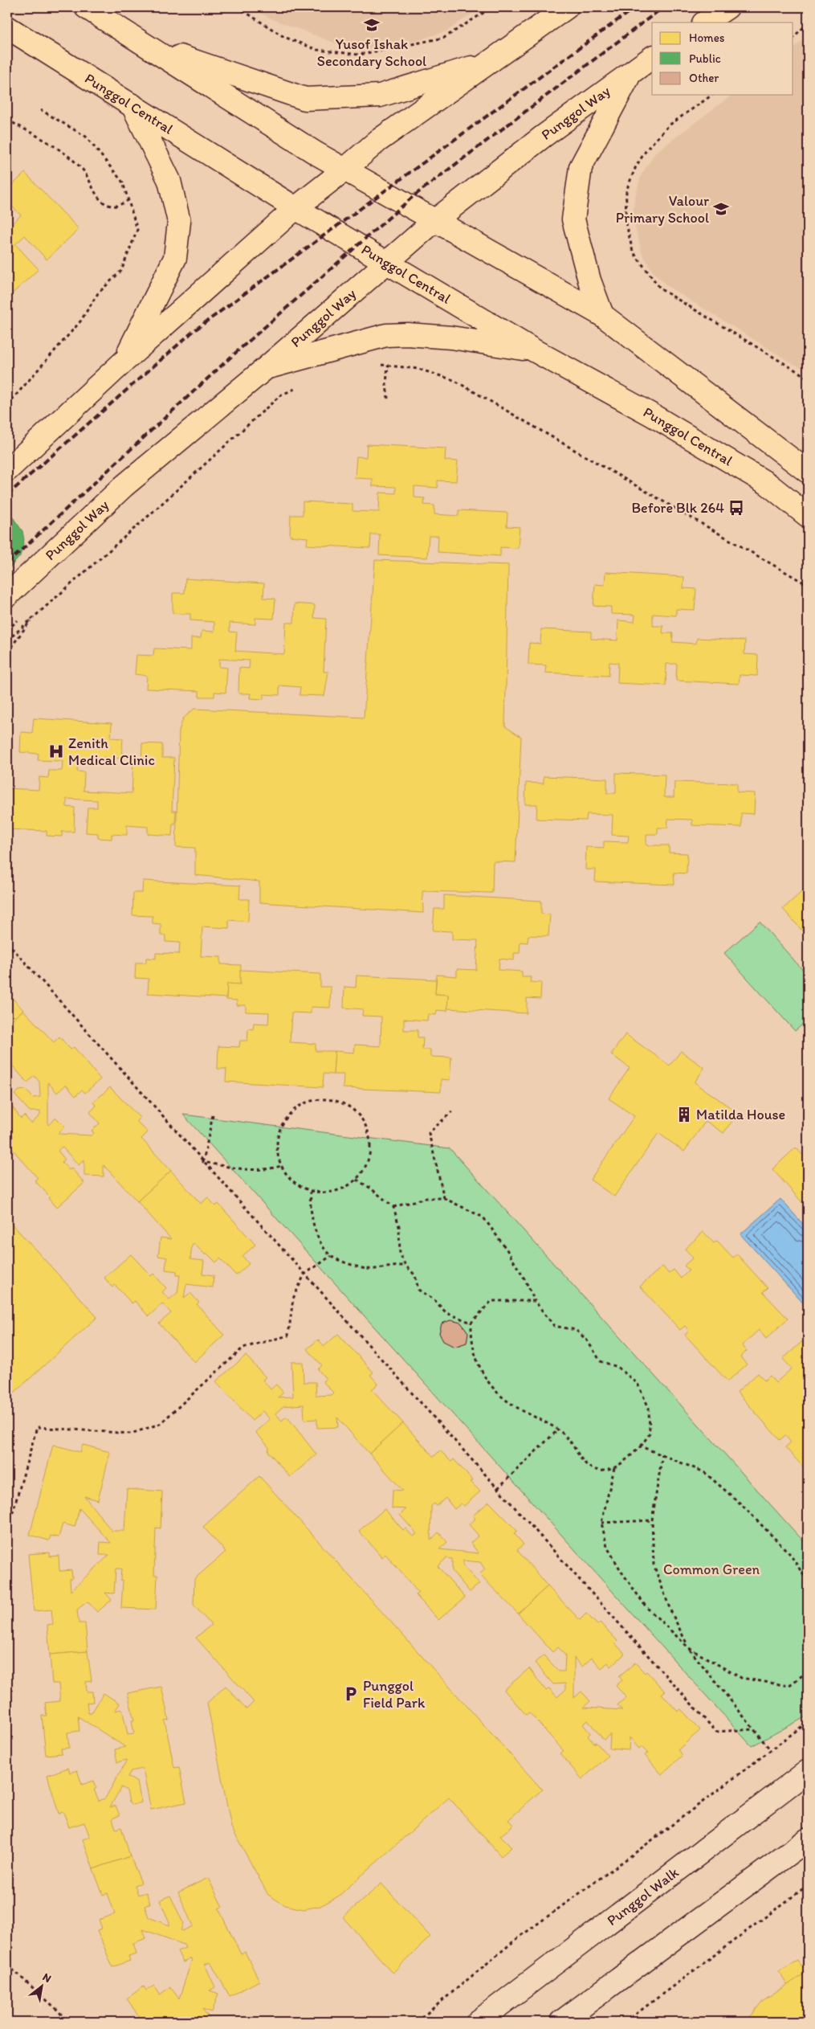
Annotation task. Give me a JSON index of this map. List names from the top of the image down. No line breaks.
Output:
{"streets":{"main road":["Punggol Central","Punggol Way"],"street":["Punggol Walk"]},"crossings":[["Punggol Central","Punggol Way"]],"parks":["Common Green"],"places":{"school or university":["Yusof Ishak Secondary School","Valour Primary School"],"bus stop":["Before Blk 264"],"hospital":["Zenith Medical Clinic"],"building":["Matilda House"],"parking":["Punggol Field Park"]},"legend":["Homes","Public","Other"],"north":"top right"}
